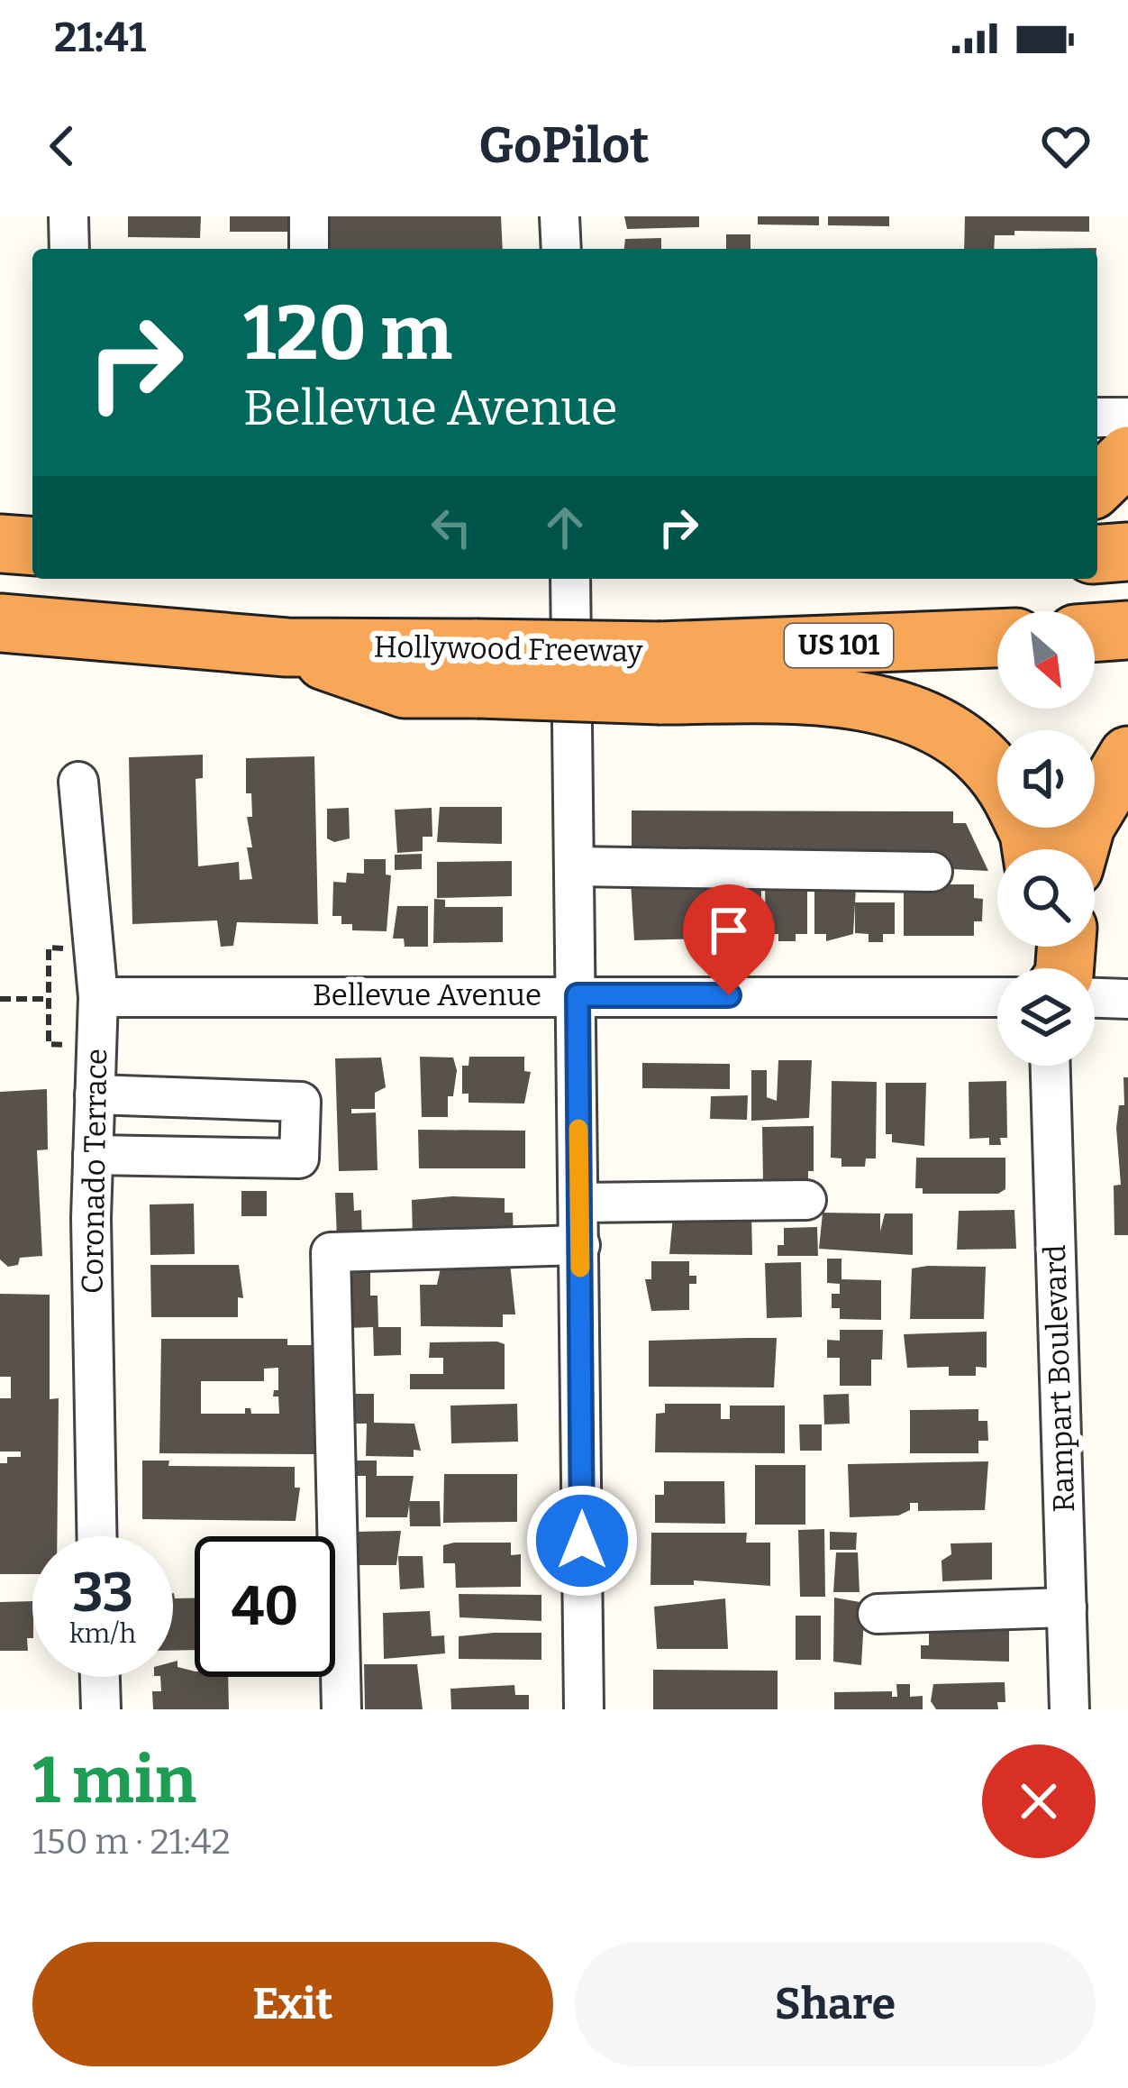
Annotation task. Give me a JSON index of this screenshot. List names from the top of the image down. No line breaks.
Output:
{"streets":{"highway":["US 101","Hollywood Freeway"],"street":["Bellevue Avenue","Coronado Terrace","Rampart Boulevard"]},"crossings":[["Bellevue Avenue","Coronado Terrace"]],"north":"bottom right","page":{"status":"21:41","header":"GoPilot","turn":["120 m","Bellevue Avenue"],"speed":"33 km/h","limit":"40","heading":["1 min","150 m · 21:42"],"buttons":["Exit","Share"]}}
